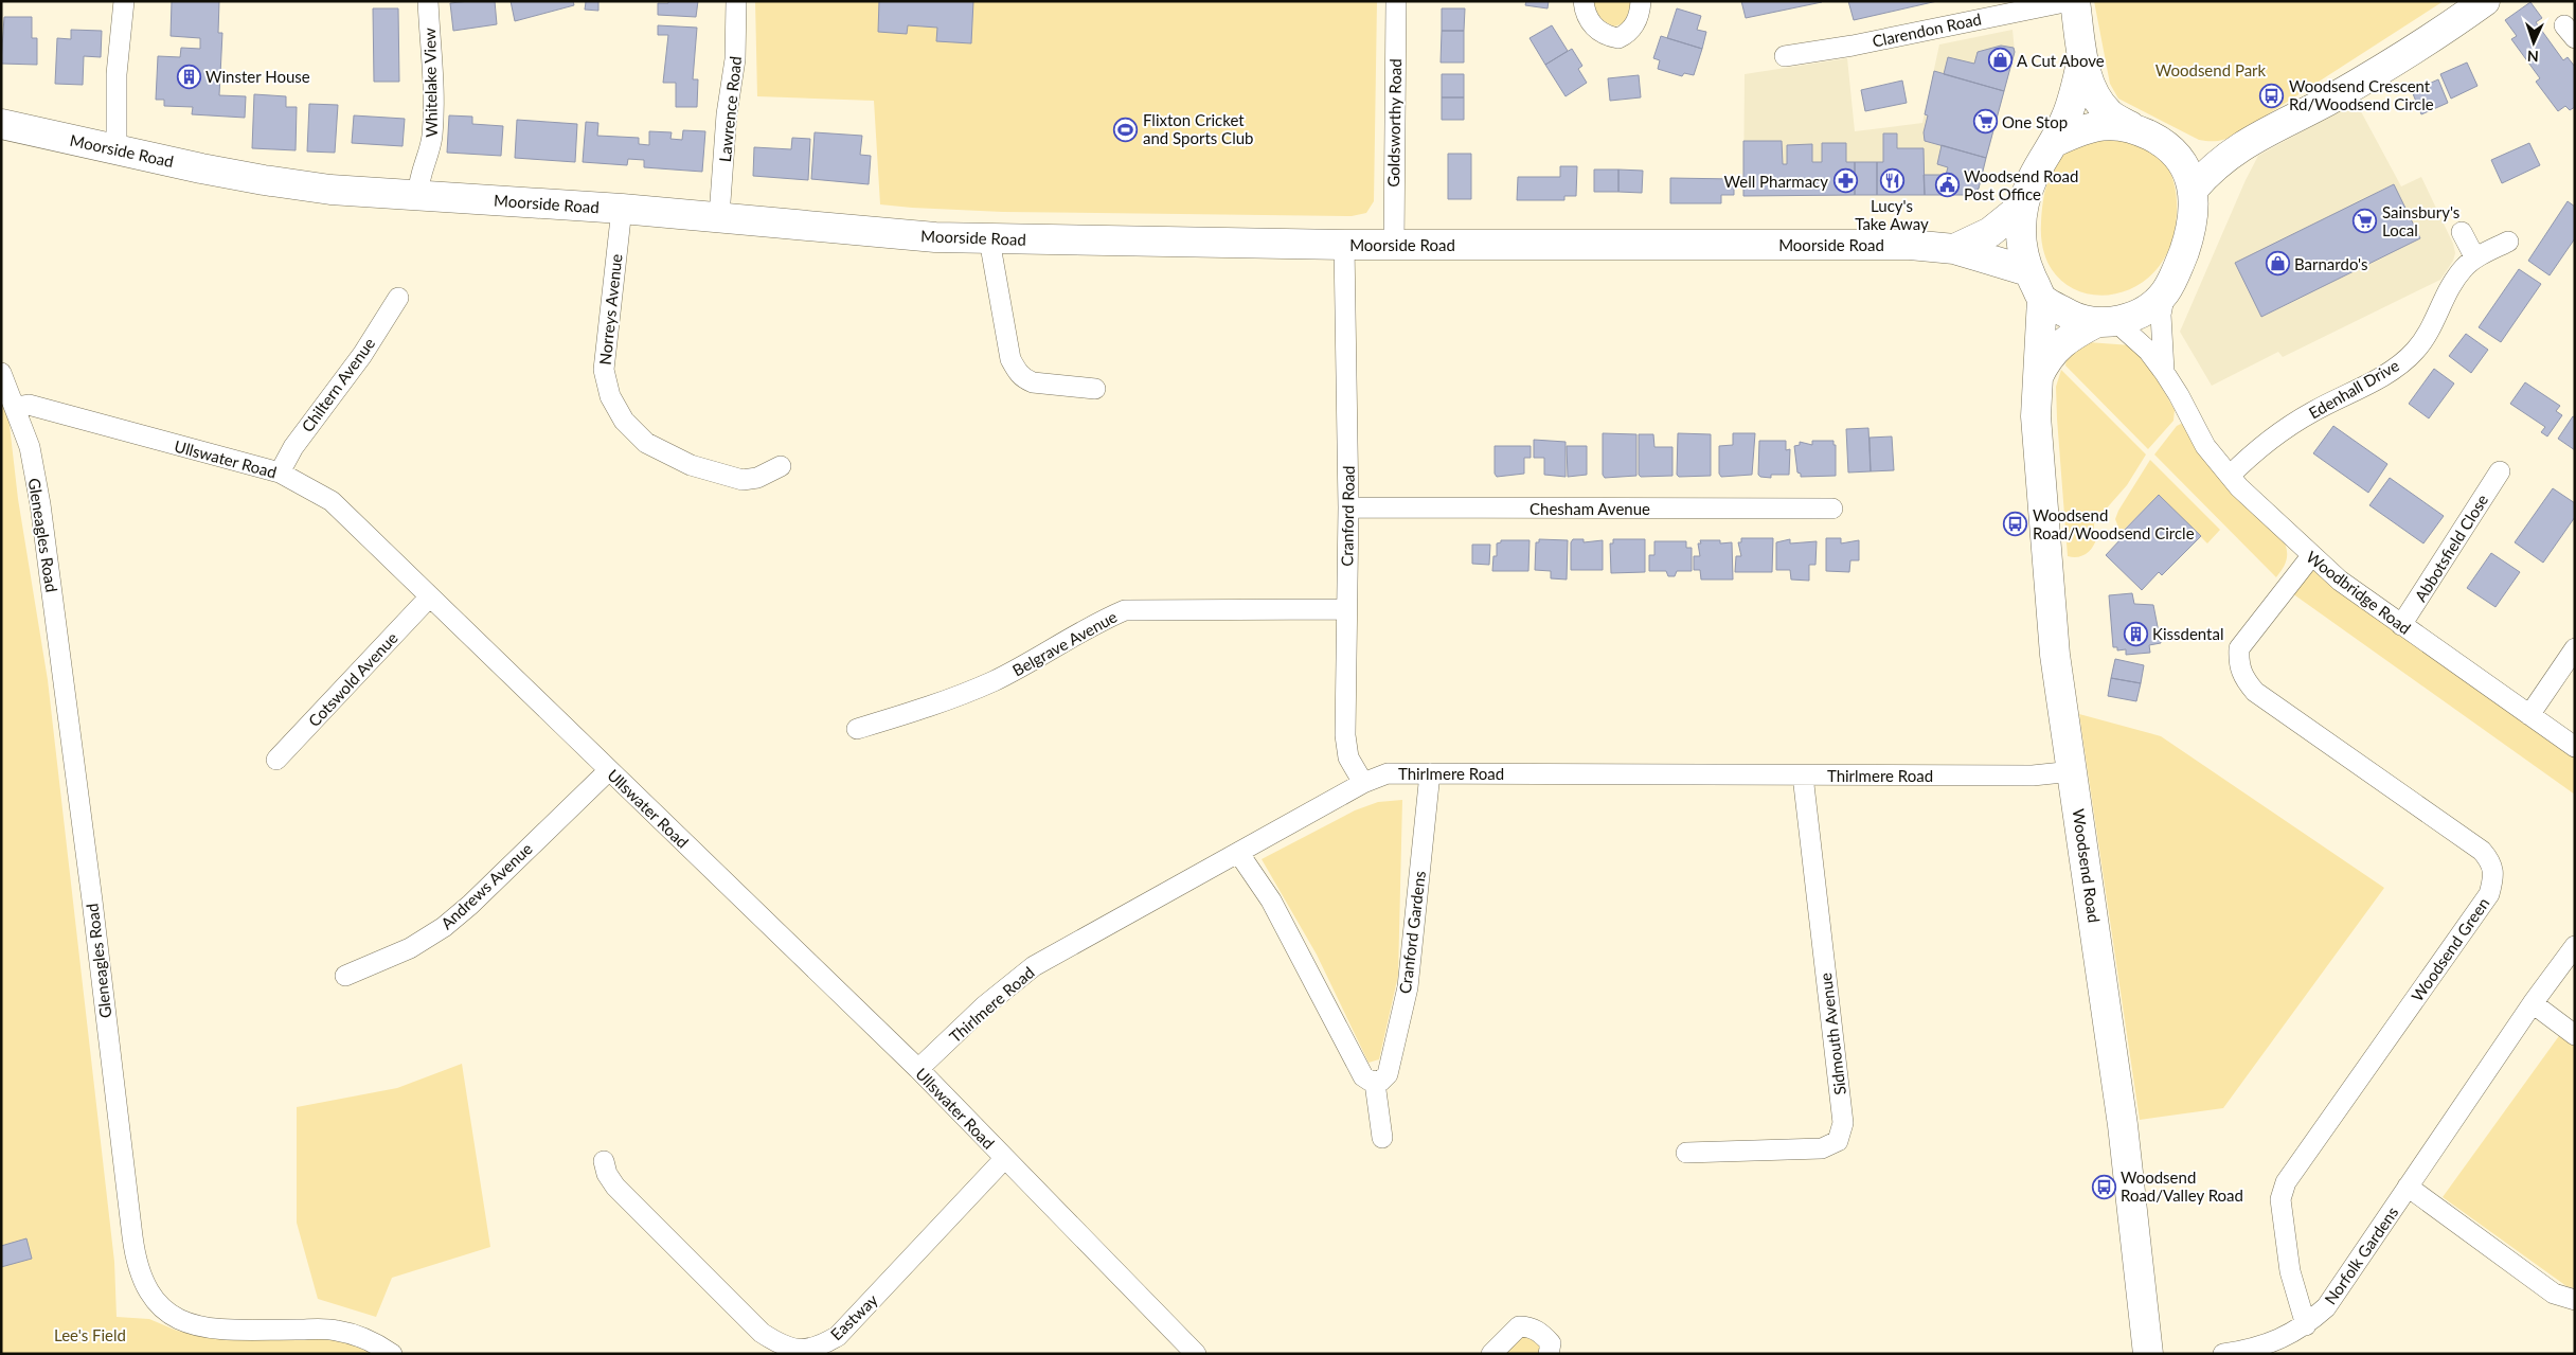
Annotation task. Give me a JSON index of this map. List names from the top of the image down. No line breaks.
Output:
{"streets":{"street":["Clarendon Road","Whitelake View","Lawrence Road","Goldsworthy Road","Moorside Road","Norreys Avenue","Chiltern Avenue","Edenhall Drive","Ullswater Road","Chesham Avenue","Cranford Road","Gleneagles Road","Abbotsfield Close","Woodbridge Road","Belgrave Avenue","Cotswold Avenue","Thirlmere Road","Woodsend Road","Andrews Avenue","Cranford Gardens","Woodsend Green","Sidmouth Avenue","Norfolk Gardens","Eastway"]},"crossings":[["Whitelake View","Moorside Road"],["Lawrence Road","Moorside Road"],["Goldsworthy Road","Moorside Road"],["Moorside Road","Norreys Avenue"],["Moorside Road","Cranford Road"],["Moorside Road","Woodbridge Road"],["Moorside Road","Woodsend Road"],["Chiltern Avenue","Ullswater Road"],["Edenhall Drive","Woodbridge Road"],["Ullswater Road","Gleneagles Road"],["Ullswater Road","Cotswold Avenue"],["Ullswater Road","Thirlmere Road"],["Ullswater Road","Andrews Avenue"],["Ullswater Road","Eastway"],["Chesham Avenue","Cranford Road"],["Cranford Road","Belgrave Avenue"],["Cranford Road","Thirlmere Road"],["Abbotsfield Close","Woodbridge Road"],["Woodbridge Road","Woodsend Road"],["Woodbridge Road","Woodsend Green"],["Thirlmere Road","Woodsend Road"],["Thirlmere Road","Cranford Gardens"],["Thirlmere Road","Sidmouth Avenue"],["Woodsend Green","Norfolk Gardens"]],"parks":["Woodsend Park","Lee's Field"],"places":{"shop":["A Cut Above","Barnardo's"],"building":["Winster House","Kissdental"],"bus stop":["Woodsend Crescent Rd/Woodsend Circle","Woodsend Road/Woodsend Circle","Woodsend Road/Valley Road"],"supermarket":["One Stop","Sainsbury's Local"],"sports":["Flixton Cricket and Sports Club"],"pharmacy":["Well Pharmacy"],"restaurant":["Lucy's Take Away"],"public building":["Woodsend Road Post Office"]},"north":"bottom"}
